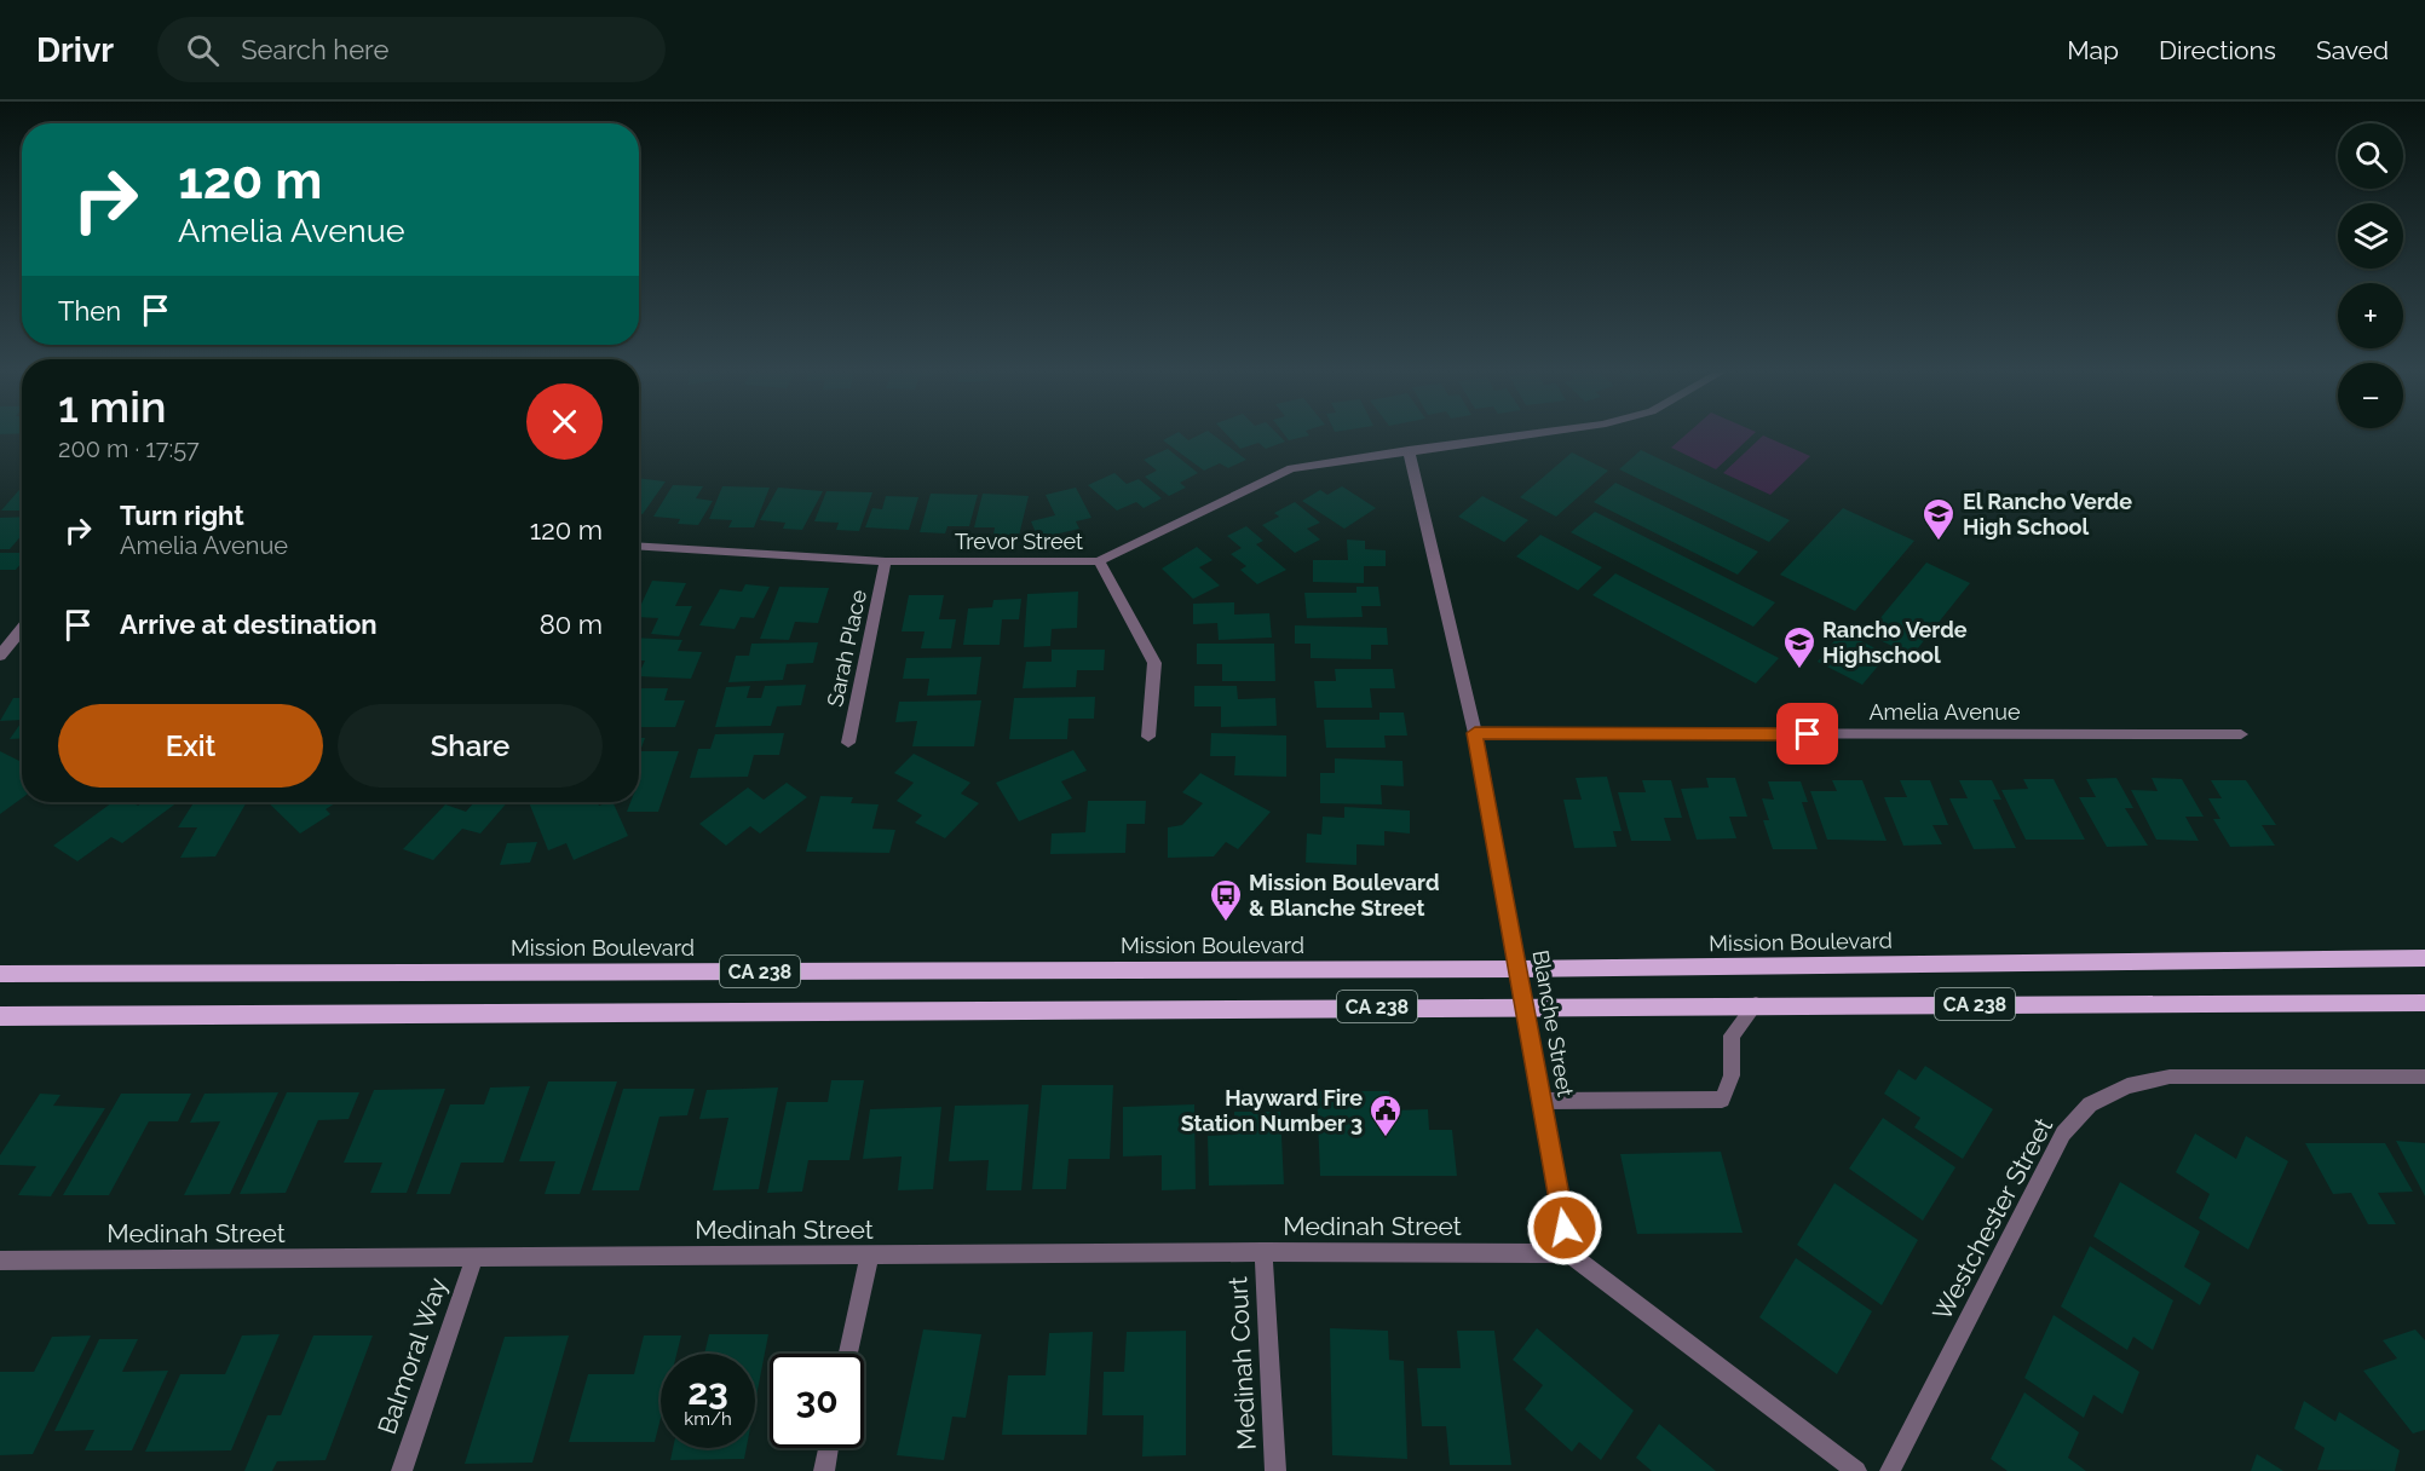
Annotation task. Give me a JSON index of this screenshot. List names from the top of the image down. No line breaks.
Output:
{"streets":{"main road":["Mission Boulevard","CA 238"],"street":["Trevor Street","Sarah Place","Amelia Avenue","Blanche Street","Westchester Street","Medinah Street","Balmoral Way","Medinah Court"]},"crossings":[["Trevor Street","Sarah Place"],["Trevor Street","Blanche Street"],["Amelia Avenue","Blanche Street"],["Mission Boulevard","Blanche Street"],["CA 238","Blanche Street"],["Blanche Street","Medinah Street"],["Medinah Street","Balmoral Way"],["Medinah Street","Medinah Court"]],"places":{"school or university":["El Rancho Verde High School","Rancho Verde Highschool"],"bus stop":["Mission Boulevard & Blanche Street"],"public building":["Hayward Fire Station Number 3"]},"page":{"header":"Drivr","search":"Search here","nav":["Map","Directions","Saved"],"map_buttons":["+","−"],"turn":["120 m","Amelia Avenue"],"then":"Then","heading":["1 min","200 m · 17:57"],"list":[{"name":"Turn right","note":"Amelia Avenue","value":"120 m"},{"name":"Arrive at destination","value":"80 m"}],"buttons":["Exit","Share"],"speed":"23 km/h","limit":"30"}}
